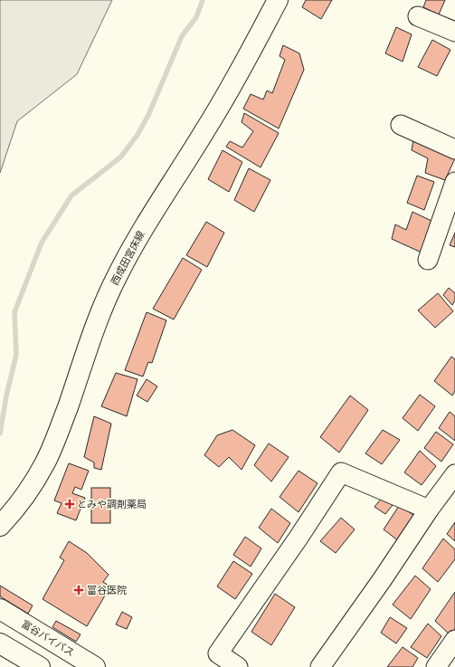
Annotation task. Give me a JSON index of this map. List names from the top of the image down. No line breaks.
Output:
{"streets":{"main road":["西成田宮床線","富谷バイパス"]},"places":{"health":["とみや調剤薬局","富谷医院"]}}
